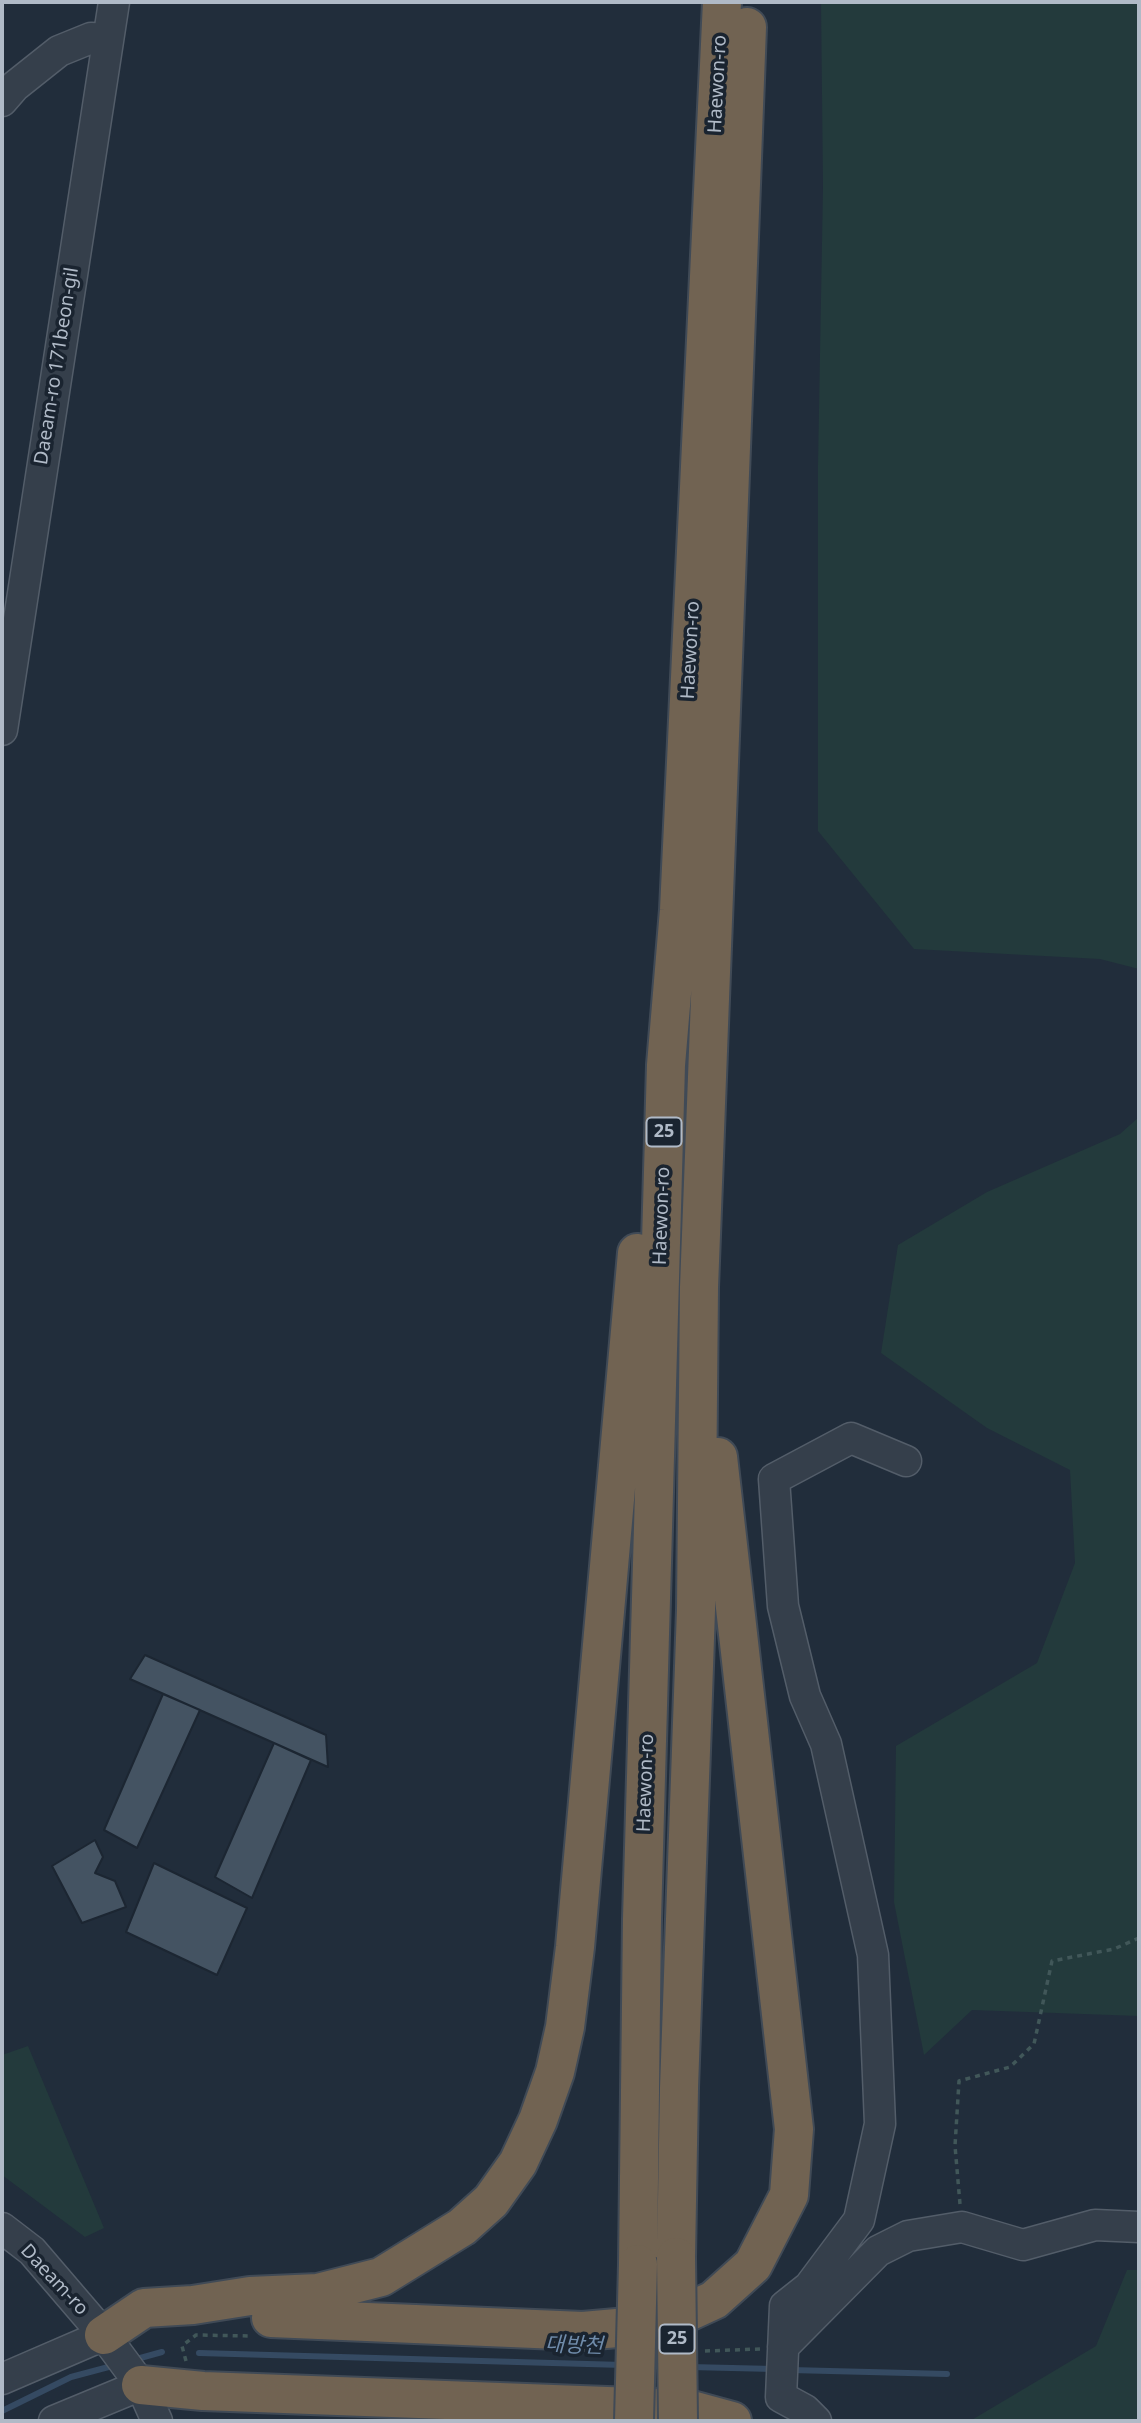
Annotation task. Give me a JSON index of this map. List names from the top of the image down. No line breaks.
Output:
{"streets":{"highway":["Haewon-ro","25"],"street":["Daeam-ro 171beon-gil","Daeam-ro"]},"water":["대방천"]}
